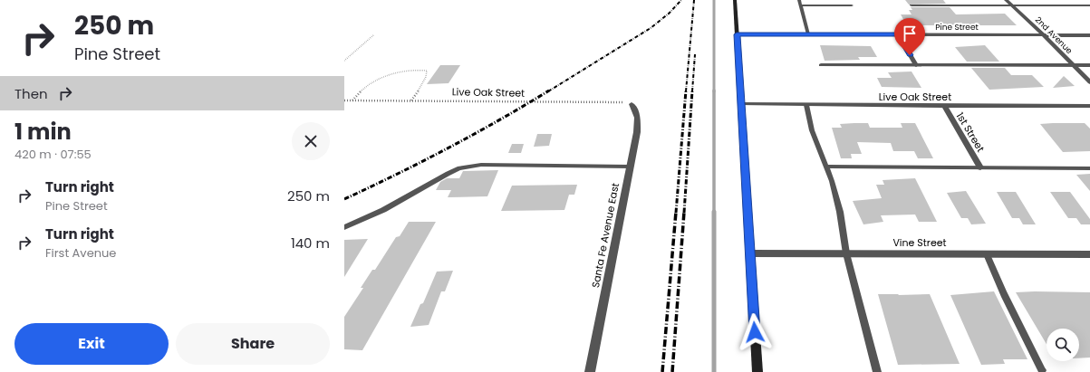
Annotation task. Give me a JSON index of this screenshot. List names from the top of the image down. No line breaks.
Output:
{"streets":{"street":["Pine Street","2nd Avenue","Live Oak Street","1st Street","Santa Fe Avenue East","Vine Street"]},"crossings":[["Pine Street","2nd Avenue"],["Live Oak Street","1st Street"],["Live Oak Street","Santa Fe Avenue East"]],"page":{"turn":["250 m","Pine Street"],"then":"Then","heading":["1 min","420 m · 07:55"],"list":[{"name":"Turn right","note":"Pine Street","value":"250 m"},{"name":"Turn right","note":"First Avenue","value":"140 m"}],"buttons":["Exit","Share"]}}
